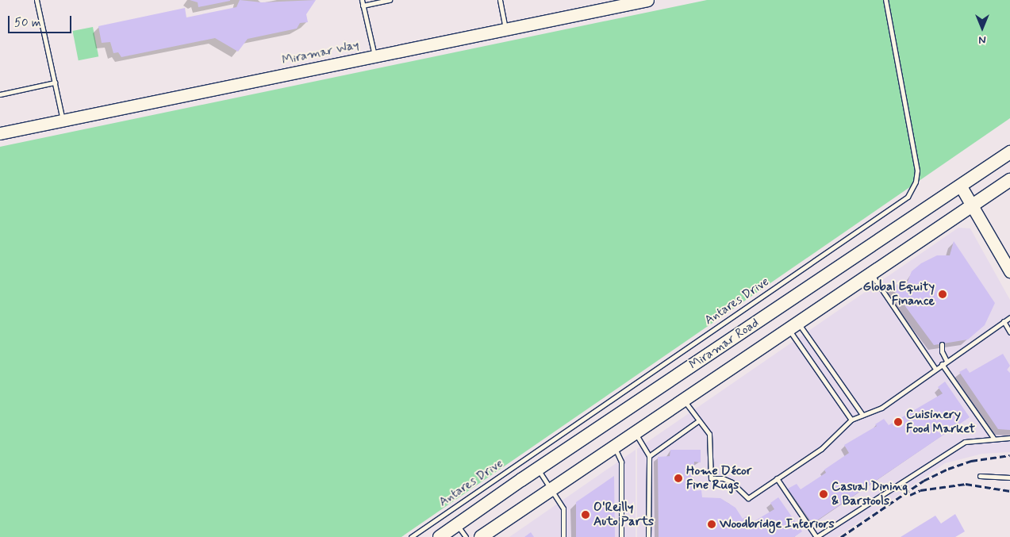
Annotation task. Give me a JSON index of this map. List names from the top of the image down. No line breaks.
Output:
{"streets":{"main road":["Miramar Road"],"street":["Miramar Way"],"lane":["Antares Drive"]},"places":["Global Equity Finance","Cuisinery Food Market","Home Décor Fine Rugs","Casual Dining & Barstools","O'Reilly Auto Parts","Woodbridge Interiors"],"scale_bar":"50 m","north":"bottom"}
